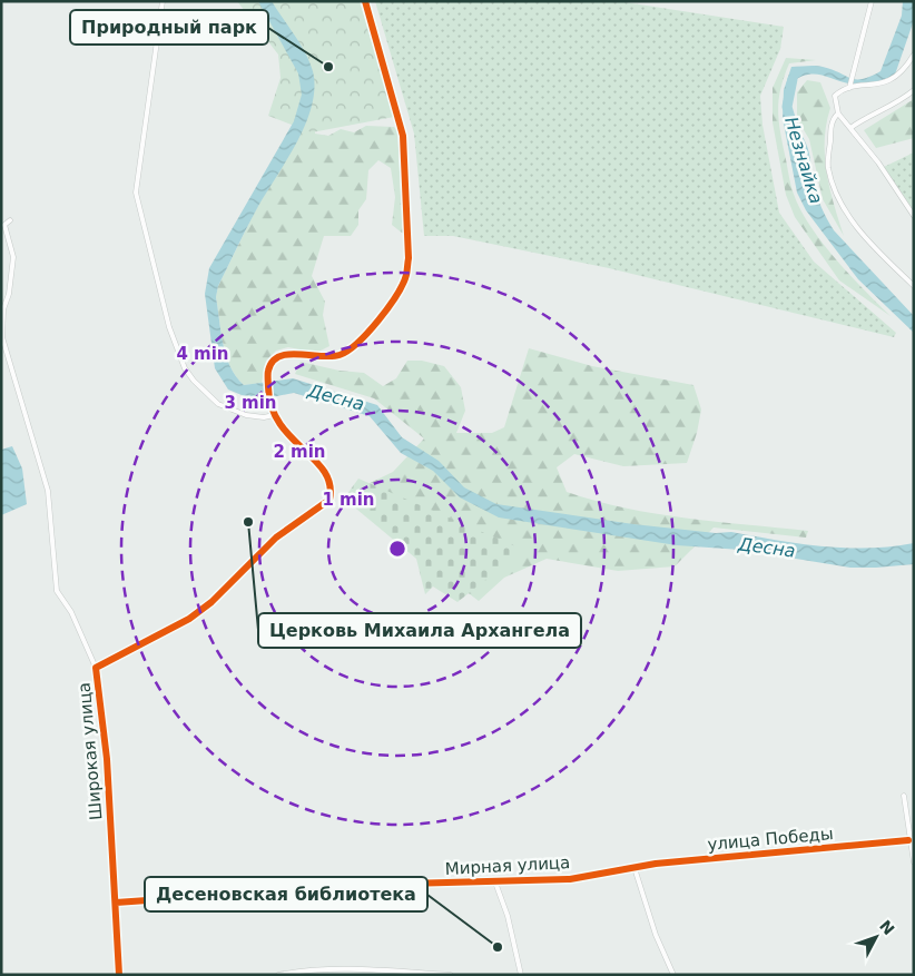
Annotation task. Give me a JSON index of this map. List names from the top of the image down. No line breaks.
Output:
{"streets":{"street":["Широкая улица","улица Победы","Мирная улица"]},"crossings":[["Широкая улица","Мирная улица"],["улица Победы","Мирная улица"]],"water":["Незнайка","Десна"],"places":["Природный парк","Церковь Михаила Архангела","Десеновская библиотека"],"north":"top right","rings":["4 min","3 min","2 min","1 min"]}
